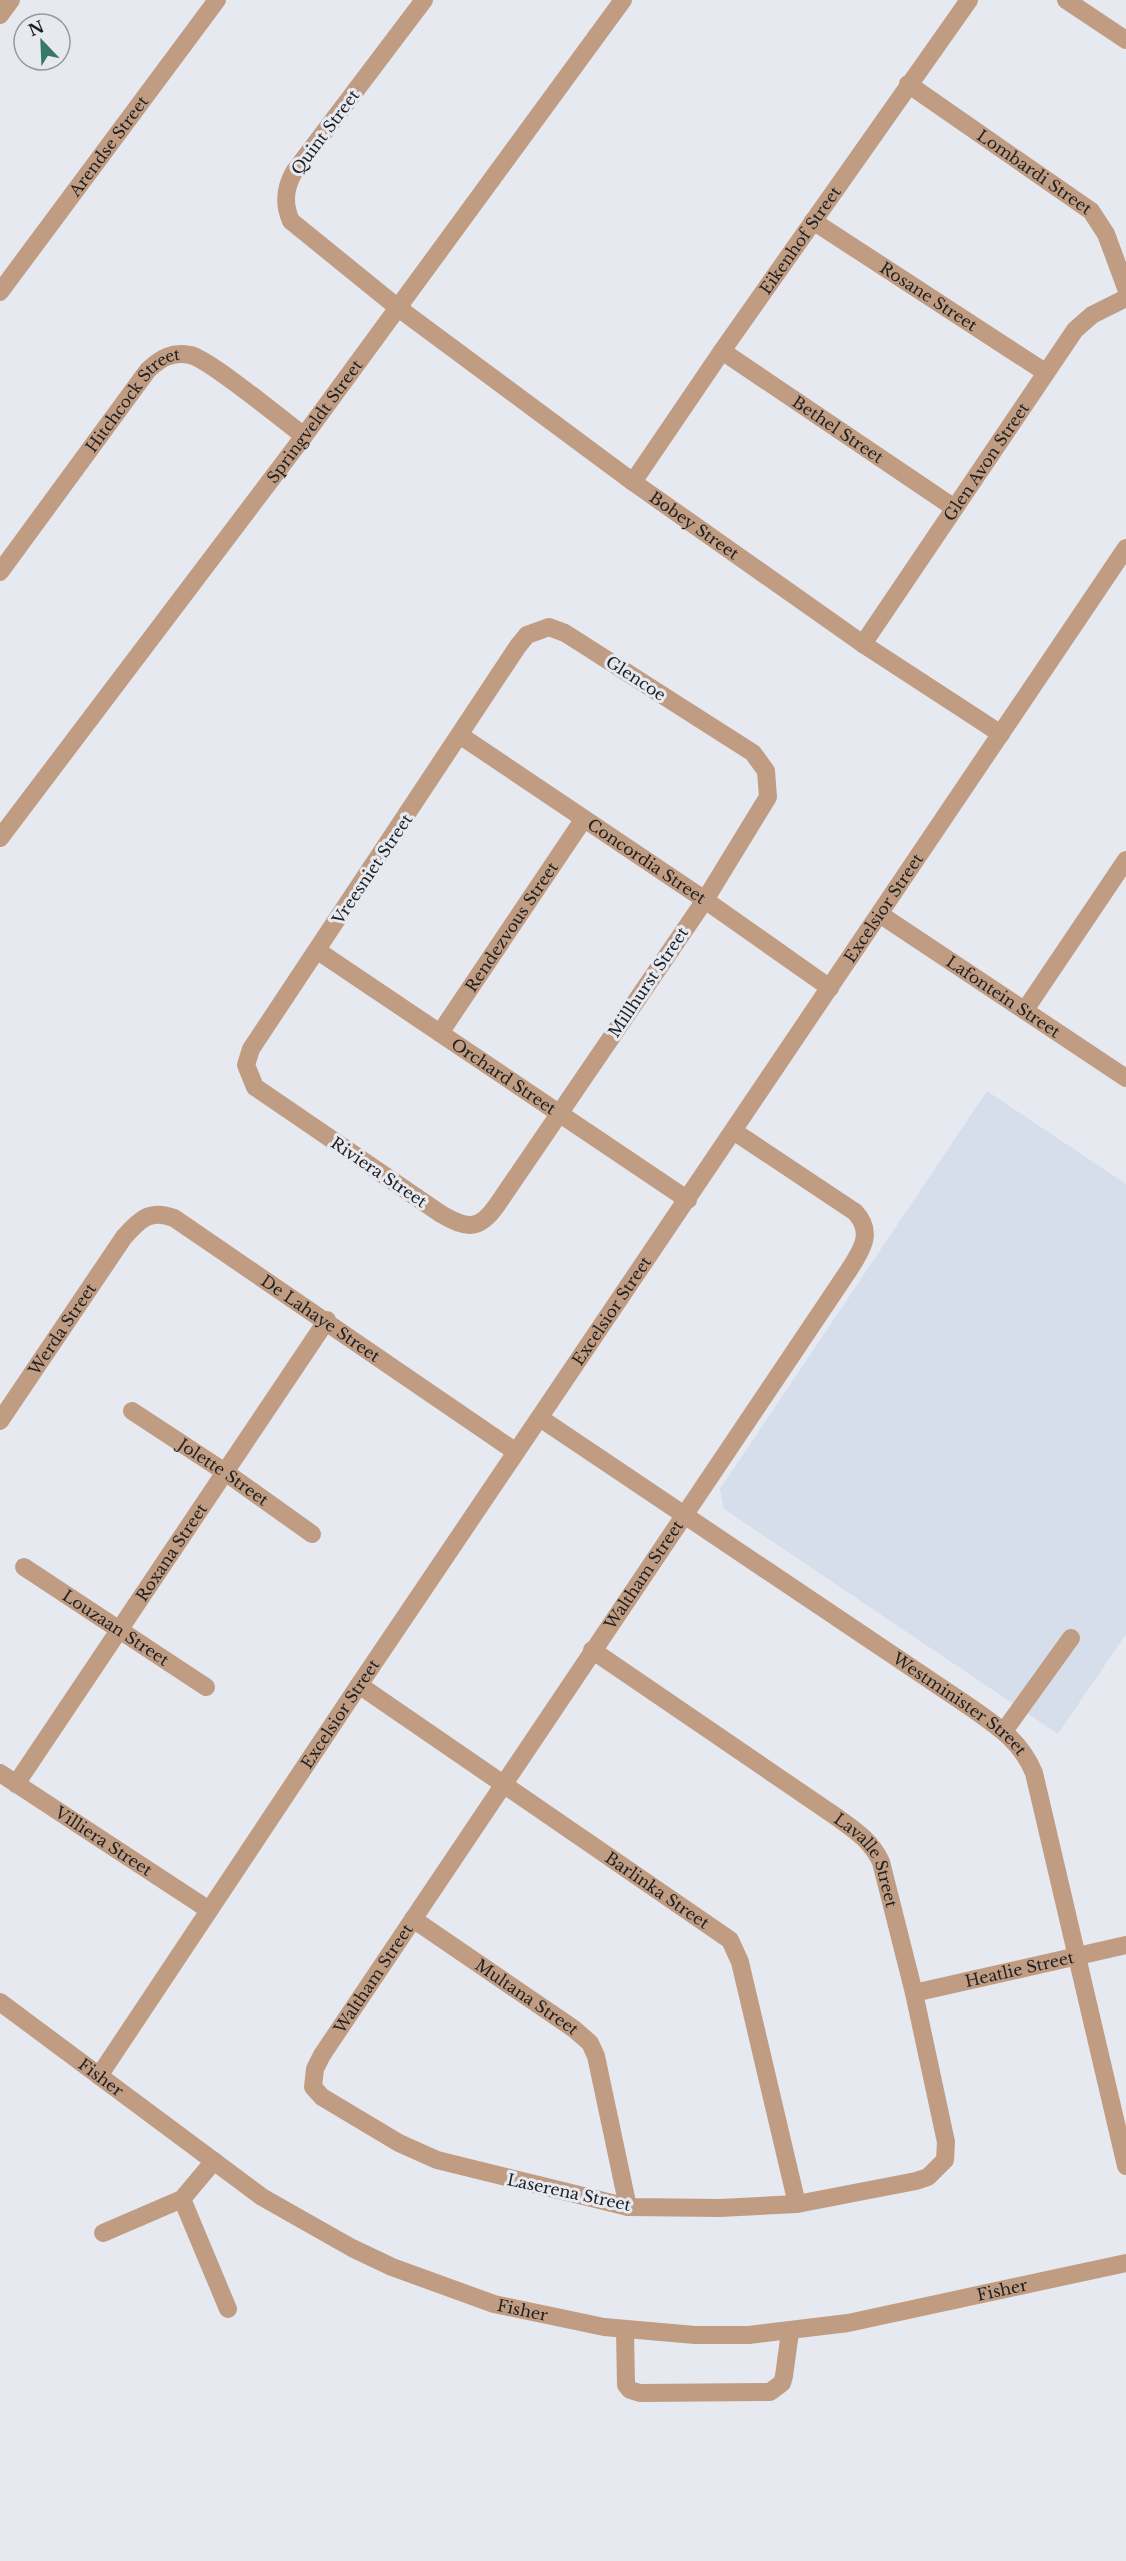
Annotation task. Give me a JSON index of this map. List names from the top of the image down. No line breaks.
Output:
{"streets":{"street":["Quint Street","Arendse Street","Lombardi Street","Eikenhof Street","Rosane Street","Hitchcock Street","Springveldt Street","Bethel Street","Glen Avon Street","Bobey Street","Glencoe","Concordia Street","Vreesniet Street","Excelsior Street","Rendezvous Street","Millhurst Street","Lafontein Street","Orchard Street","Riviera Street","De Lahaye Street","Werda Street","Jolette Street","Roxana Street","Waltham Street","Louzaan Street","Westminister Street","Villiera Street","Lavalle Street","Barlinka Street","Heatlie Street","Multana Street","Fisher","Laserena Street"]},"crossings":[["Quint Street","Springveldt Street"],["Quint Street","Bobey Street"],["Lombardi Street","Eikenhof Street"],["Eikenhof Street","Rosane Street"],["Eikenhof Street","Bethel Street"],["Eikenhof Street","Bobey Street"],["Rosane Street","Glen Avon Street"],["Hitchcock Street","Springveldt Street"],["Springveldt Street","Bobey Street"],["Bethel Street","Glen Avon Street"],["Glen Avon Street","Bobey Street"],["Bobey Street","Excelsior Street"],["Glencoe","Vreesniet Street"],["Glencoe","Millhurst Street"],["Concordia Street","Vreesniet Street"],["Concordia Street","Excelsior Street"],["Concordia Street","Rendezvous Street"],["Concordia Street","Millhurst Street"],["Vreesniet Street","Orchard Street"],["Vreesniet Street","Riviera Street"],["Excelsior Street","Lafontein Street"],["Excelsior Street","Orchard Street"],["Excelsior Street","De Lahaye Street"],["Excelsior Street","Waltham Street"],["Excelsior Street","Westminister Street"],["Excelsior Street","Villiera Street"],["Excelsior Street","Barlinka Street"],["Excelsior Street","Fisher"],["Rendezvous Street","Orchard Street"],["Millhurst Street","Orchard Street"],["Millhurst Street","Riviera Street"],["De Lahaye Street","Werda Street"],["De Lahaye Street","Roxana Street"],["Jolette Street","Roxana Street"],["Roxana Street","Louzaan Street"],["Roxana Street","Villiera Street"],["Waltham Street","Westminister Street"],["Waltham Street","Lavalle Street"],["Waltham Street","Barlinka Street"],["Waltham Street","Multana Street"],["Waltham Street","Laserena Street"],["Westminister Street","Heatlie Street"],["Lavalle Street","Heatlie Street"],["Lavalle Street","Laserena Street"],["Barlinka Street","Laserena Street"],["Multana Street","Laserena Street"]],"north":"top left"}
